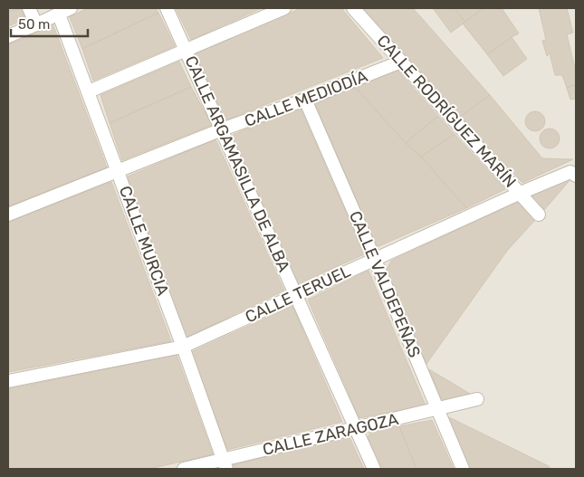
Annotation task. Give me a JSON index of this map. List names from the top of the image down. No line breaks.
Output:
{"streets":{"street":["CALLE MEDIODÍA","CALLE RODRÍGUEZ MARÍN","CALLE ARGAMASILLA DE ALBA","CALLE MURCIA","CALLE VALDEPEÑAS","CALLE TERUEL","CALLE ZARAGOZA"]},"crossings":[["CALLE MEDIODÍA","CALLE RODRÍGUEZ MARÍN"],["CALLE MEDIODÍA","CALLE ARGAMASILLA DE ALBA"],["CALLE MEDIODÍA","CALLE MURCIA"],["CALLE MEDIODÍA","CALLE VALDEPEÑAS"],["CALLE RODRÍGUEZ MARÍN","CALLE TERUEL"],["CALLE ARGAMASILLA DE ALBA","CALLE TERUEL"],["CALLE ARGAMASILLA DE ALBA","CALLE ZARAGOZA"],["CALLE MURCIA","CALLE TERUEL"],["CALLE MURCIA","CALLE ZARAGOZA"],["CALLE VALDEPEÑAS","CALLE TERUEL"],["CALLE VALDEPEÑAS","CALLE ZARAGOZA"]],"scale_bar":"50 m"}
